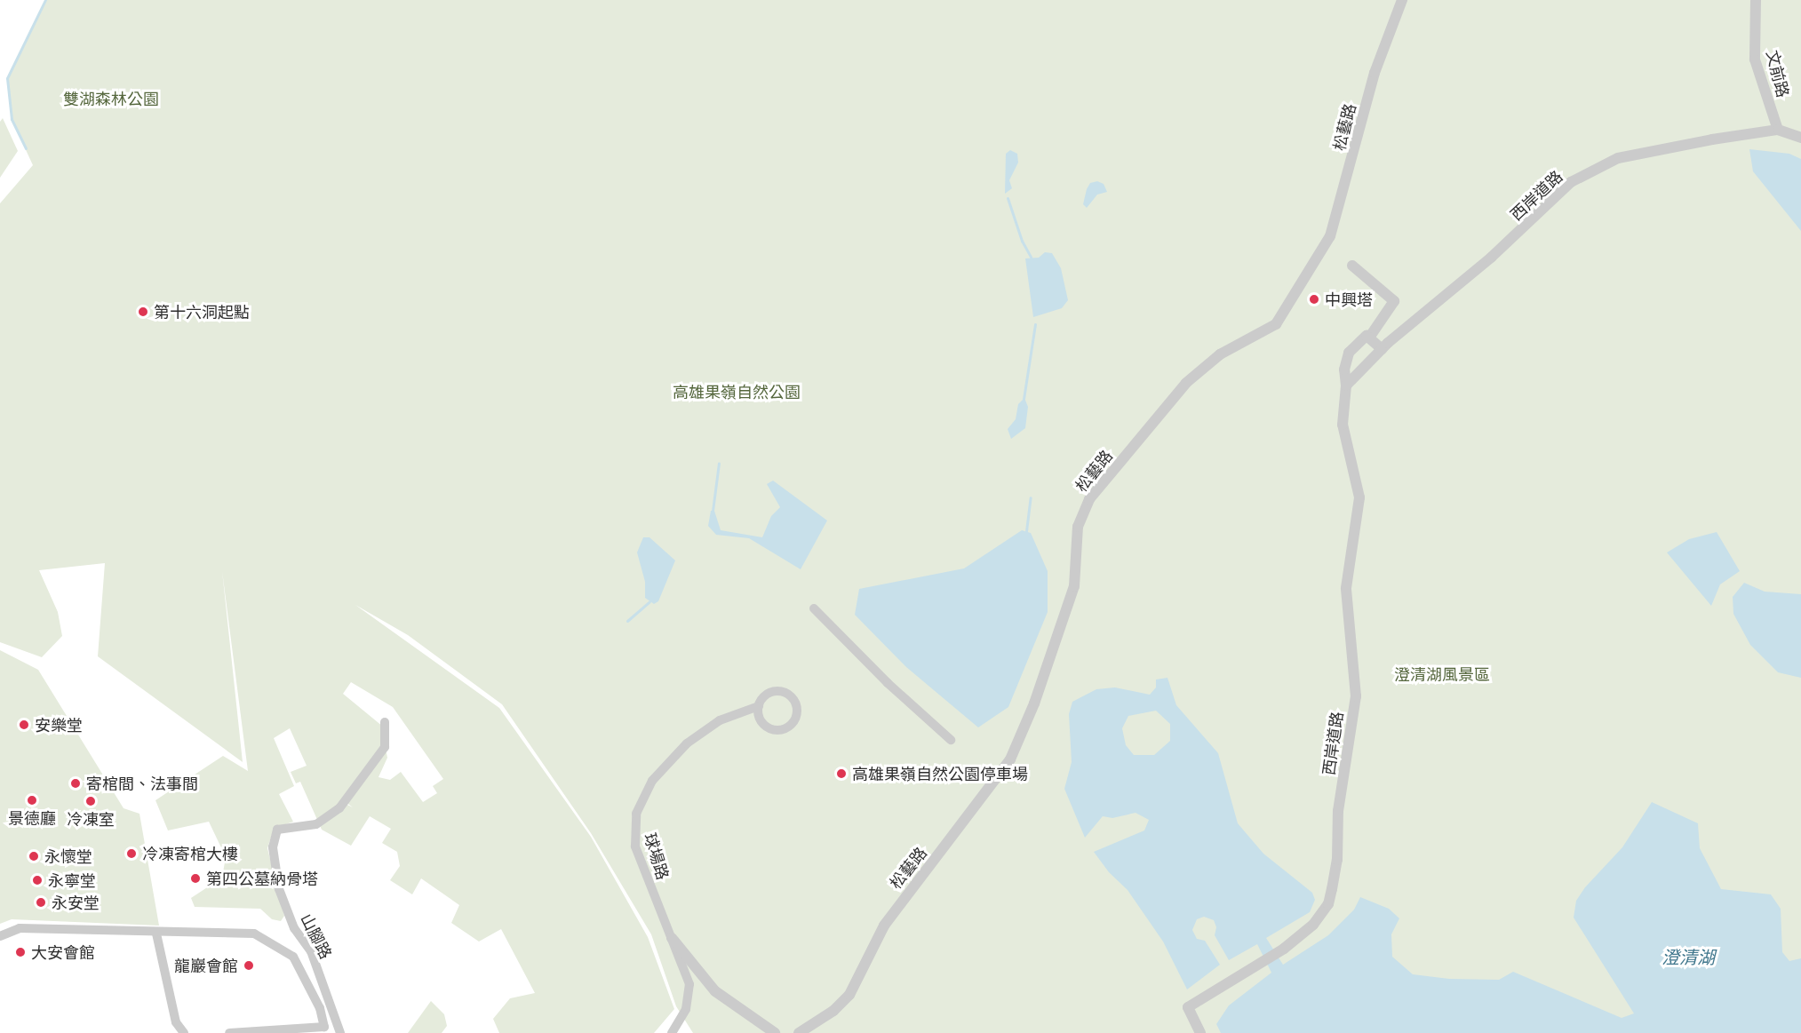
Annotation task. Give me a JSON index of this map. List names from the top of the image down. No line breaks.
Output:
{"streets":{"street":["文前路","松藝路","西岸道路","球場路","山腳路"]},"crossings":[["文前路","西岸道路"]],"water":["澄清湖"],"parks":["雙湖森林公園","高雄果嶺自然公園","澄清湖風景區"],"places":["中興塔","第十六洞起點","安樂堂","高雄果嶺自然公園停車場","寄棺間、法事間","景德廳","冷凍室","冷凍寄棺大樓","永懷堂","第四公墓納骨塔","永寧堂","永安堂","大安會館","龍巖會館"]}
